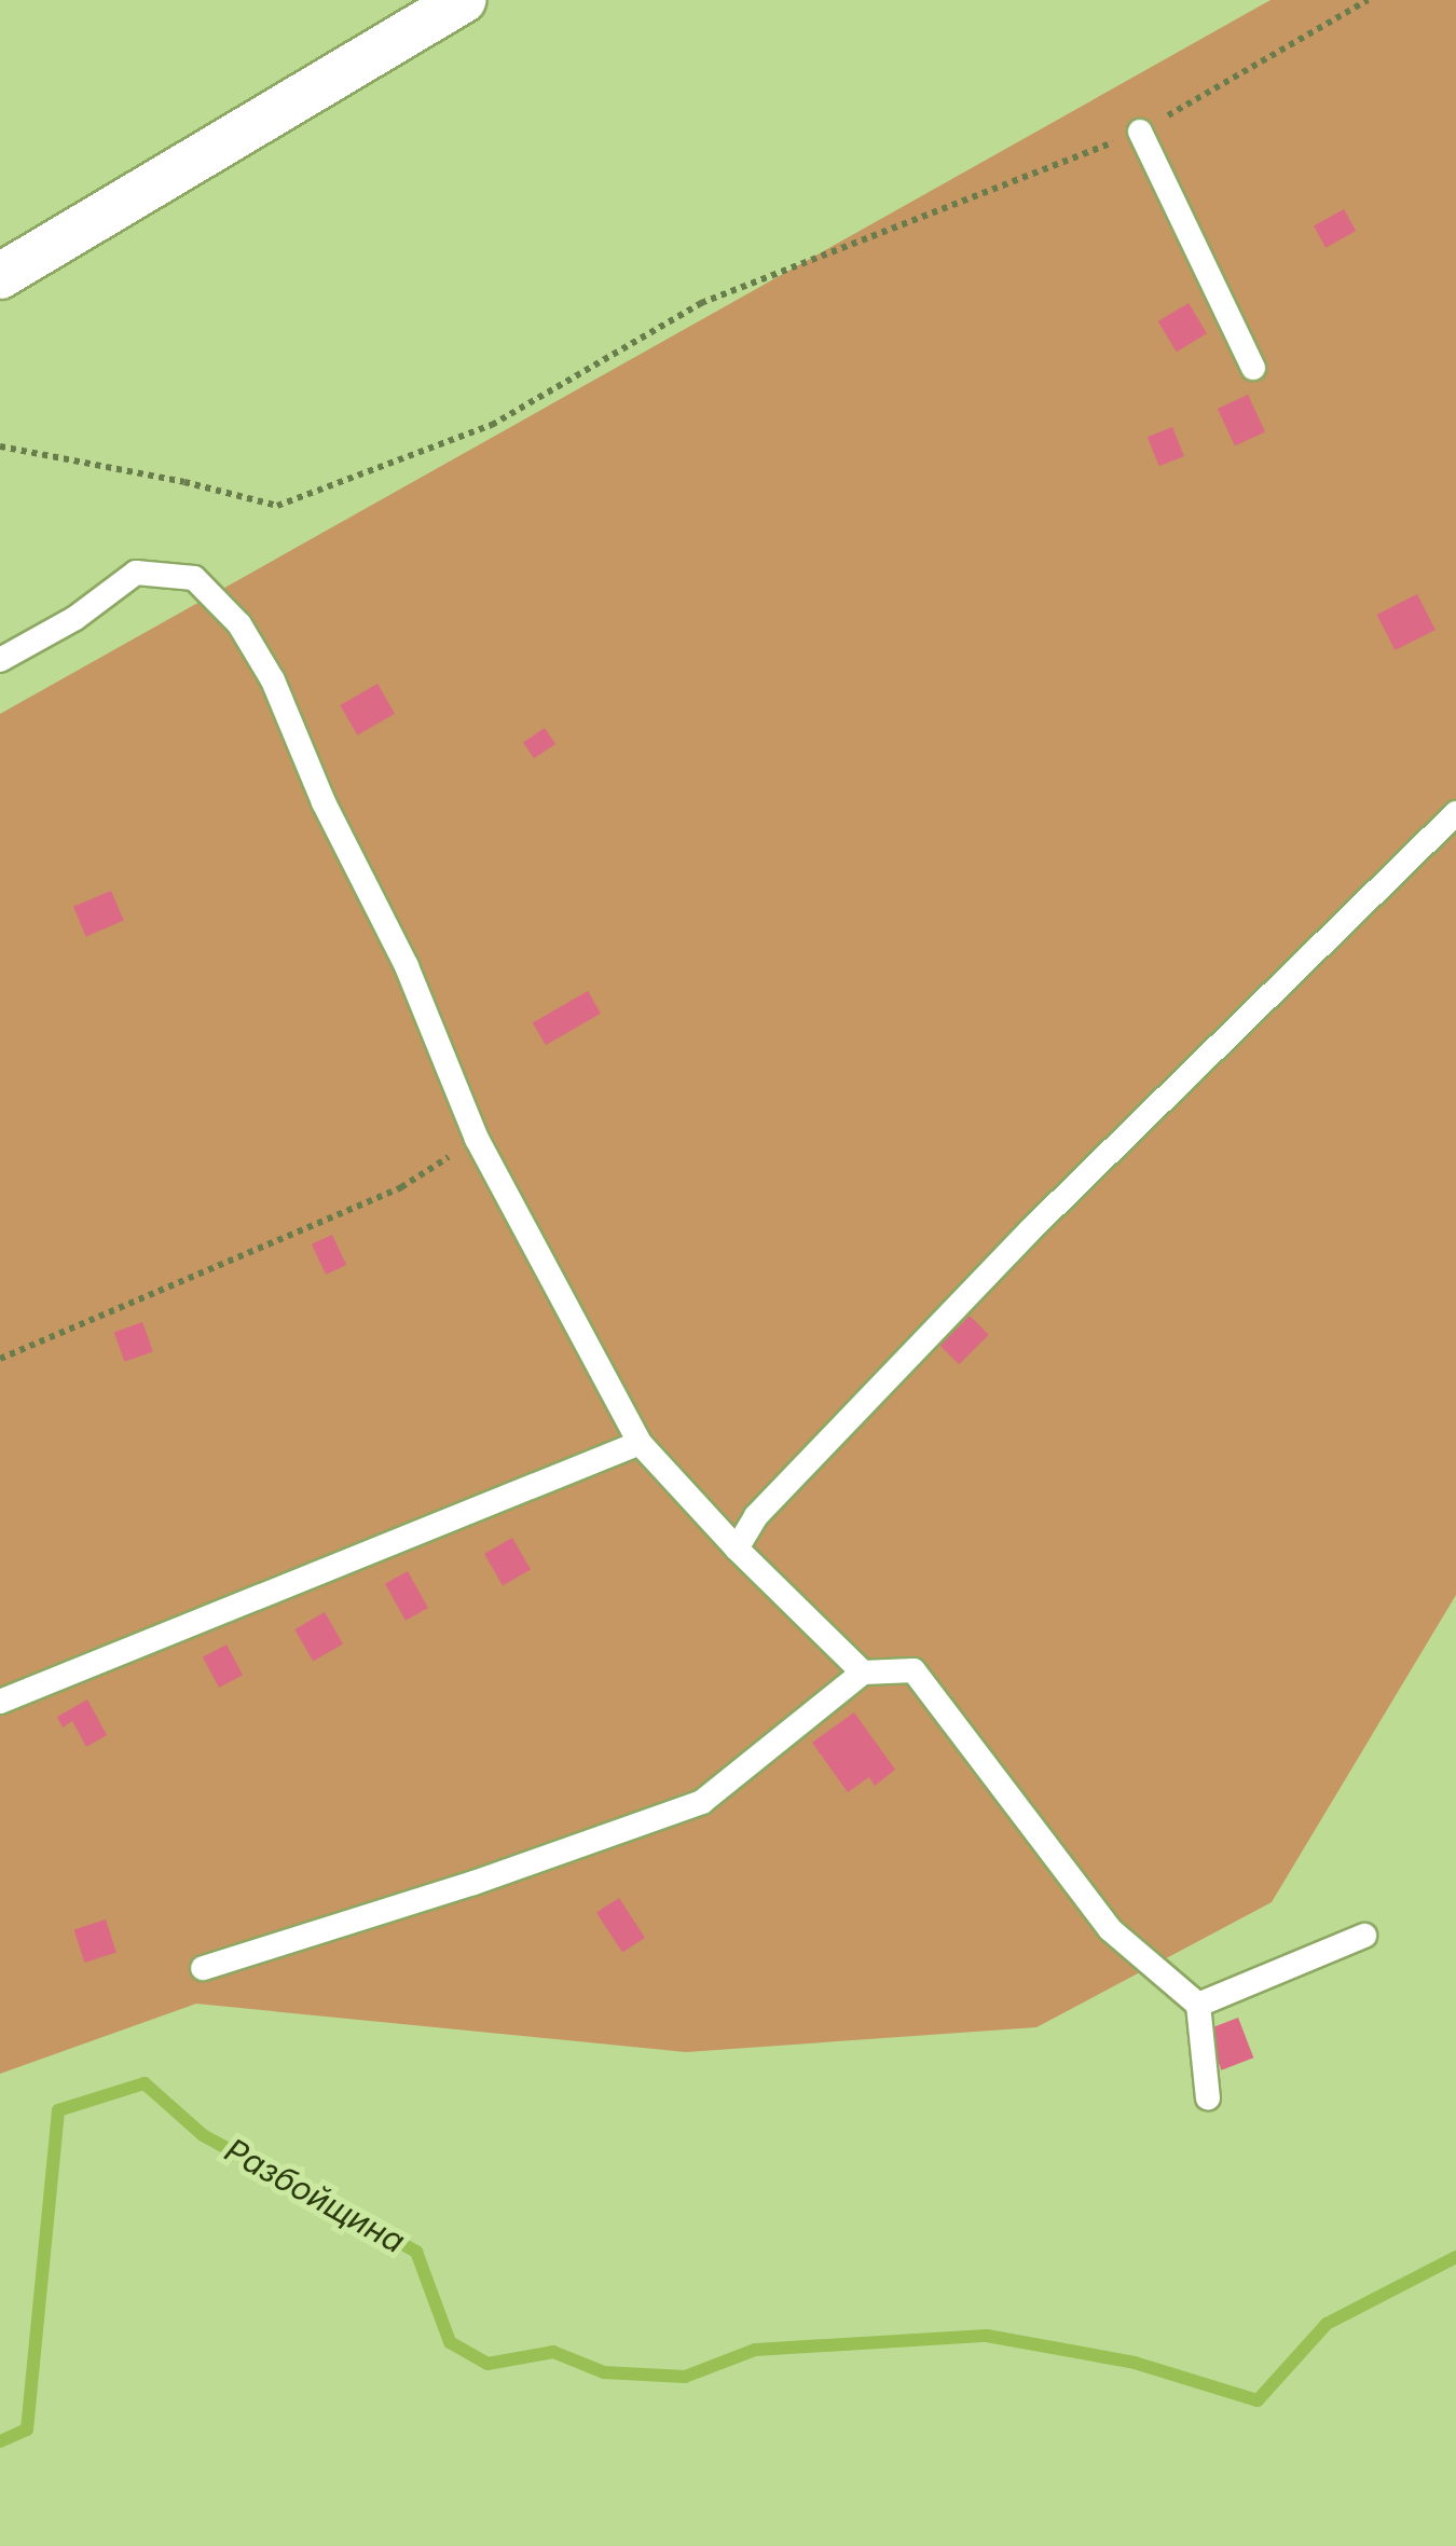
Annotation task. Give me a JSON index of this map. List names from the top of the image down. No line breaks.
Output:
{"water":["Разбойщина"]}
